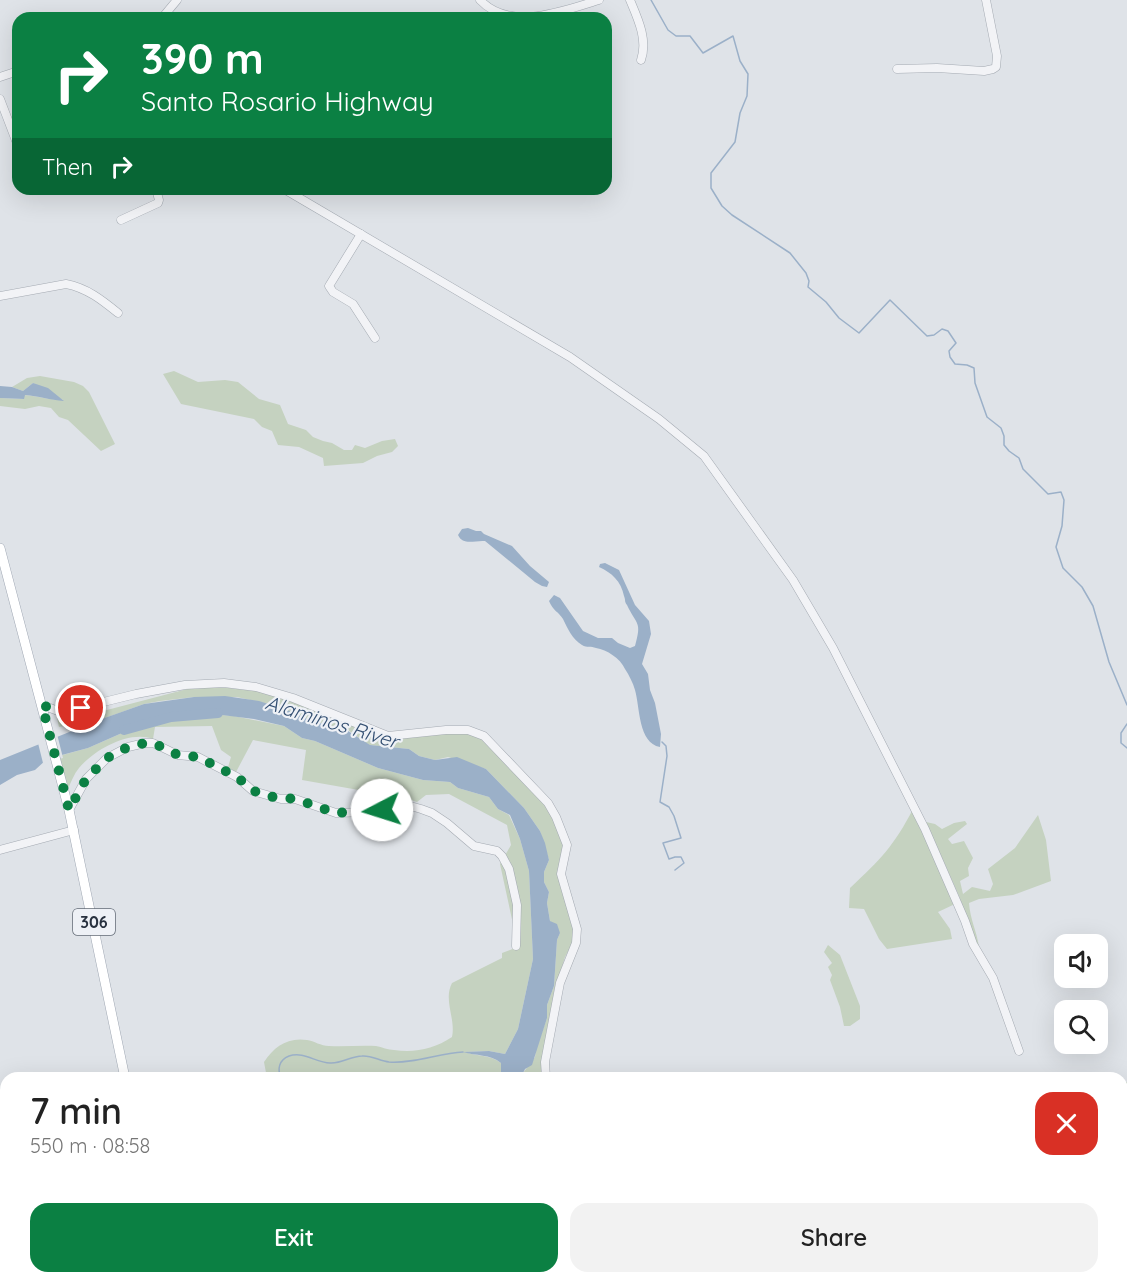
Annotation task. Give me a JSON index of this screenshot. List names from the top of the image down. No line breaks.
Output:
{"streets":{"main road":["306"]},"water":["Alaminos River"],"page":{"turn":["390 m","Santo Rosario Highway"],"then":"Then","heading":["7 min","550 m · 08:58"],"buttons":["Exit","Share"]}}
